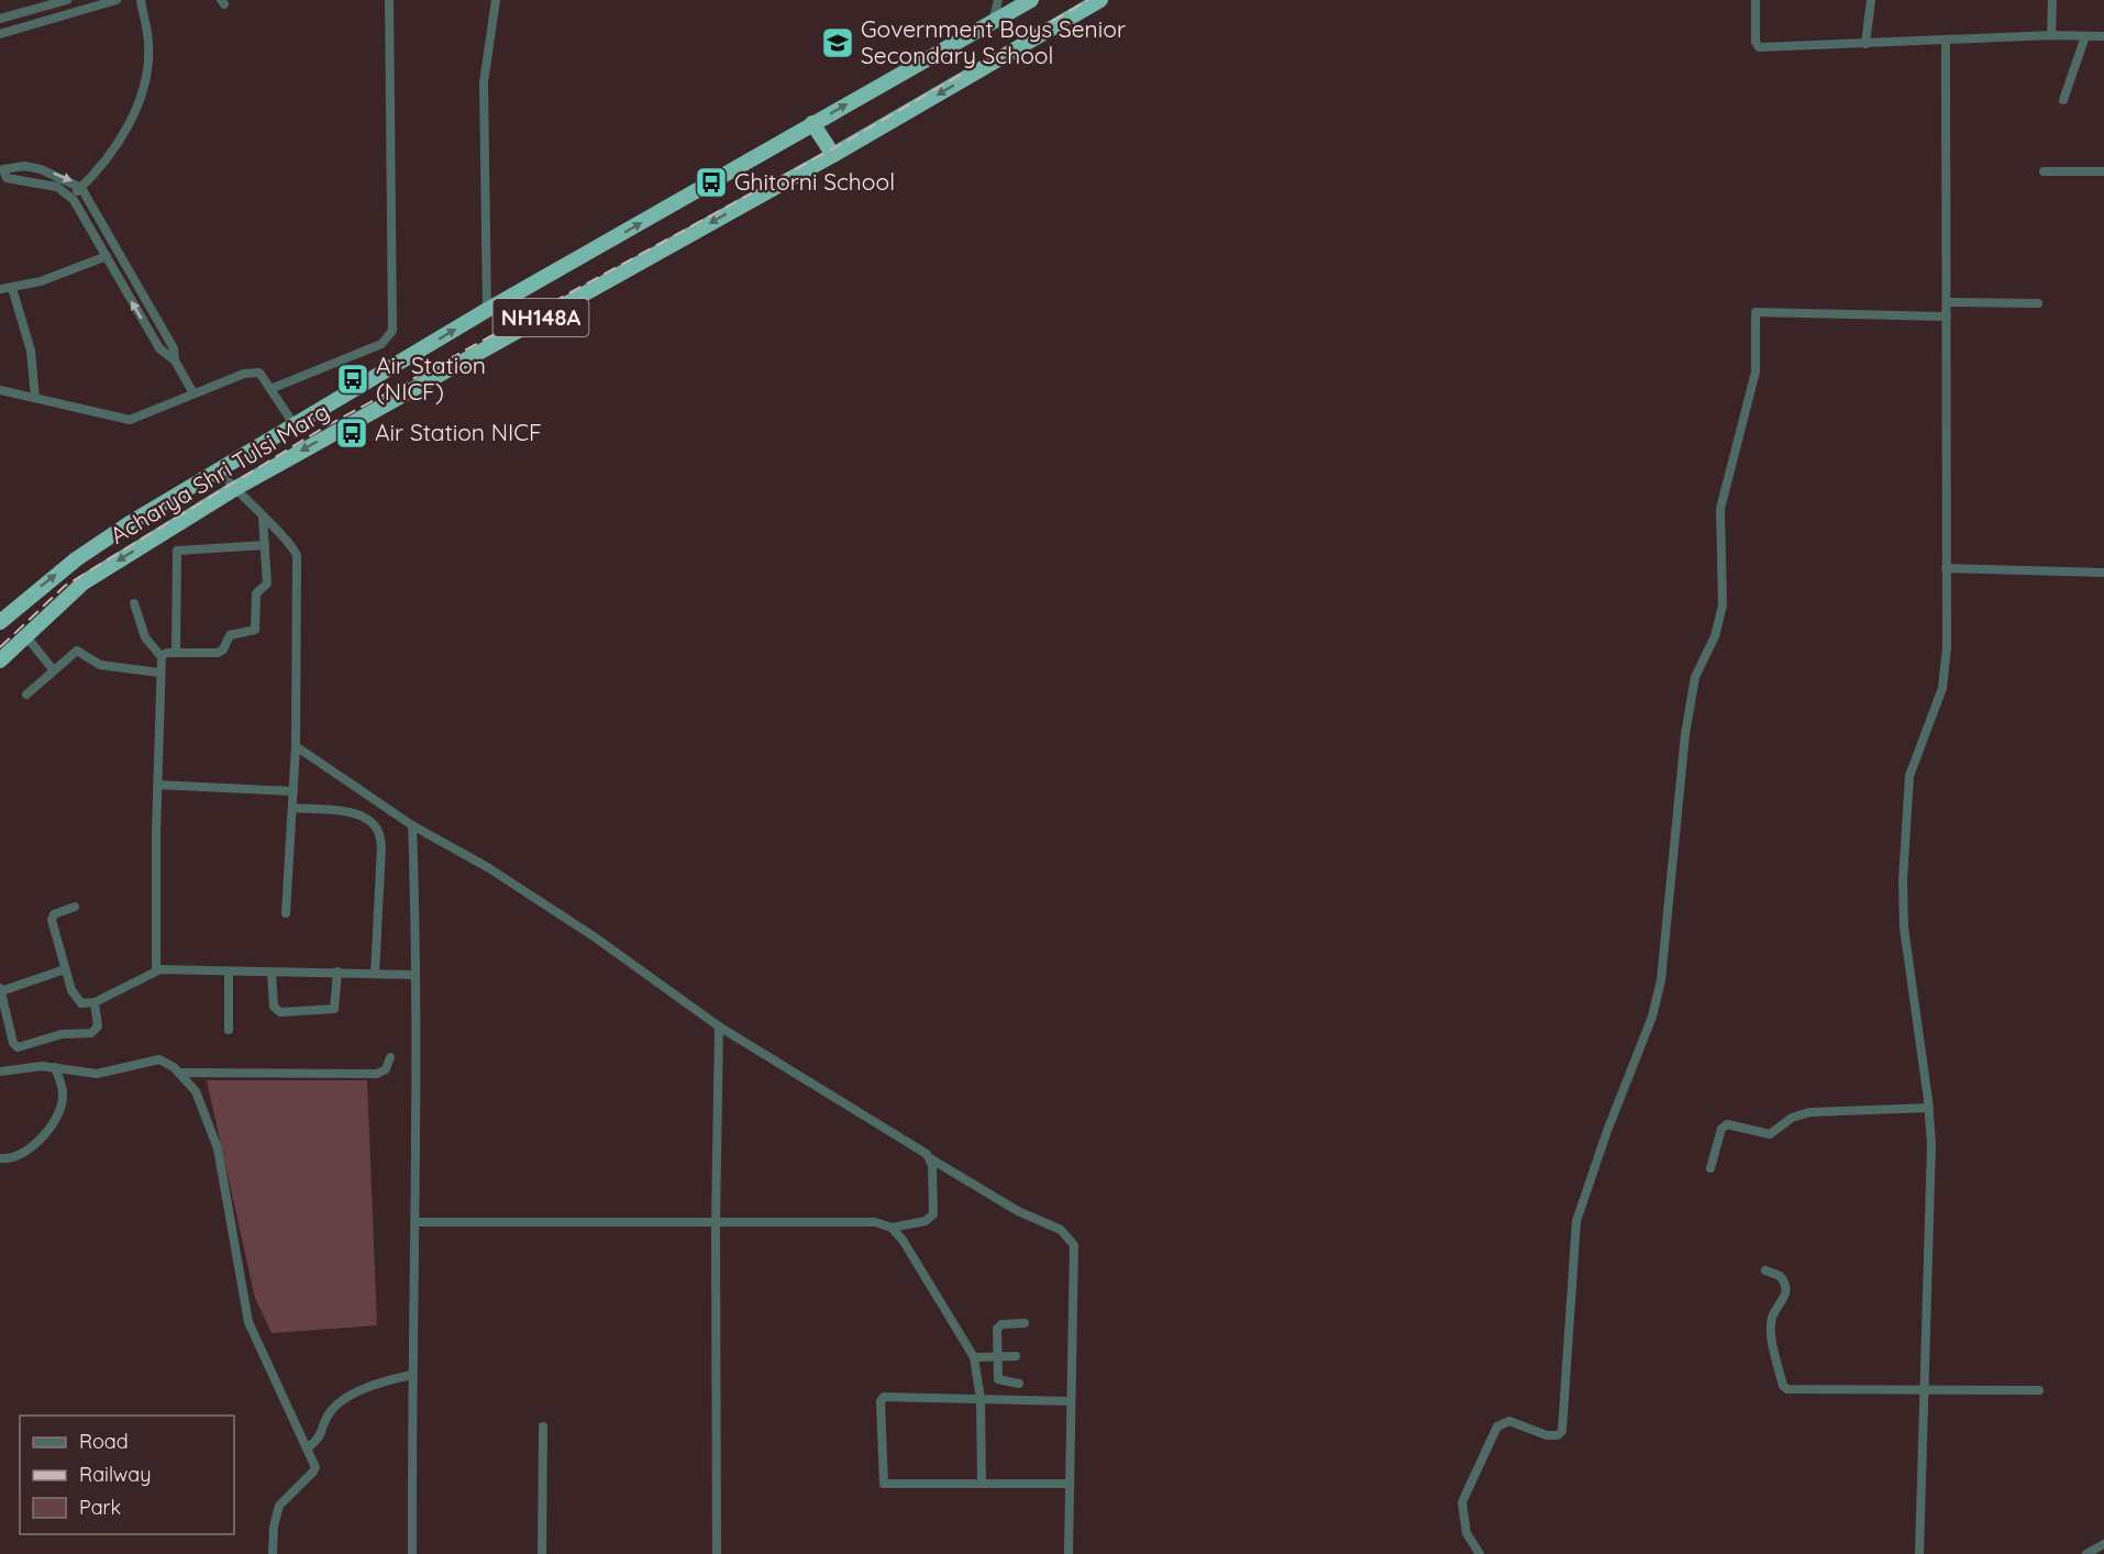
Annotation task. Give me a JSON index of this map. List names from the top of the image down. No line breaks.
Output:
{"streets":{"highway":["NH148A","Acharya Shri Tulsi Marg"]},"places":{"school or university":["Government Boys Senior Secondary School"],"bus stop":["Ghitorni School","Air Station (NICF)","Air Station NICF"]},"legend":["Road","Railway","Park"]}
